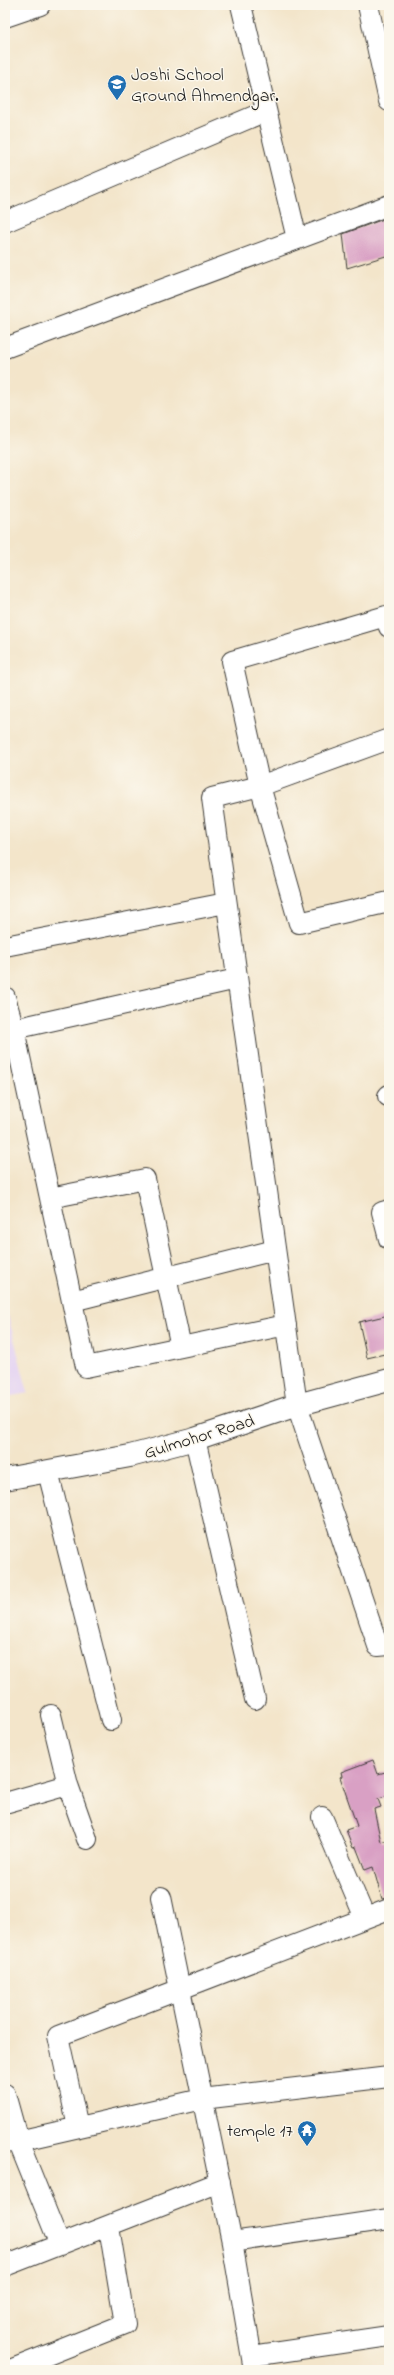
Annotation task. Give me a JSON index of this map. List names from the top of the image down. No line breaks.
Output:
{"streets":{"street":["Gulmohor Road"]},"places":{"school or university":["Joshi School Ground Ahmendgar."],"temple":["temple 17"]}}
